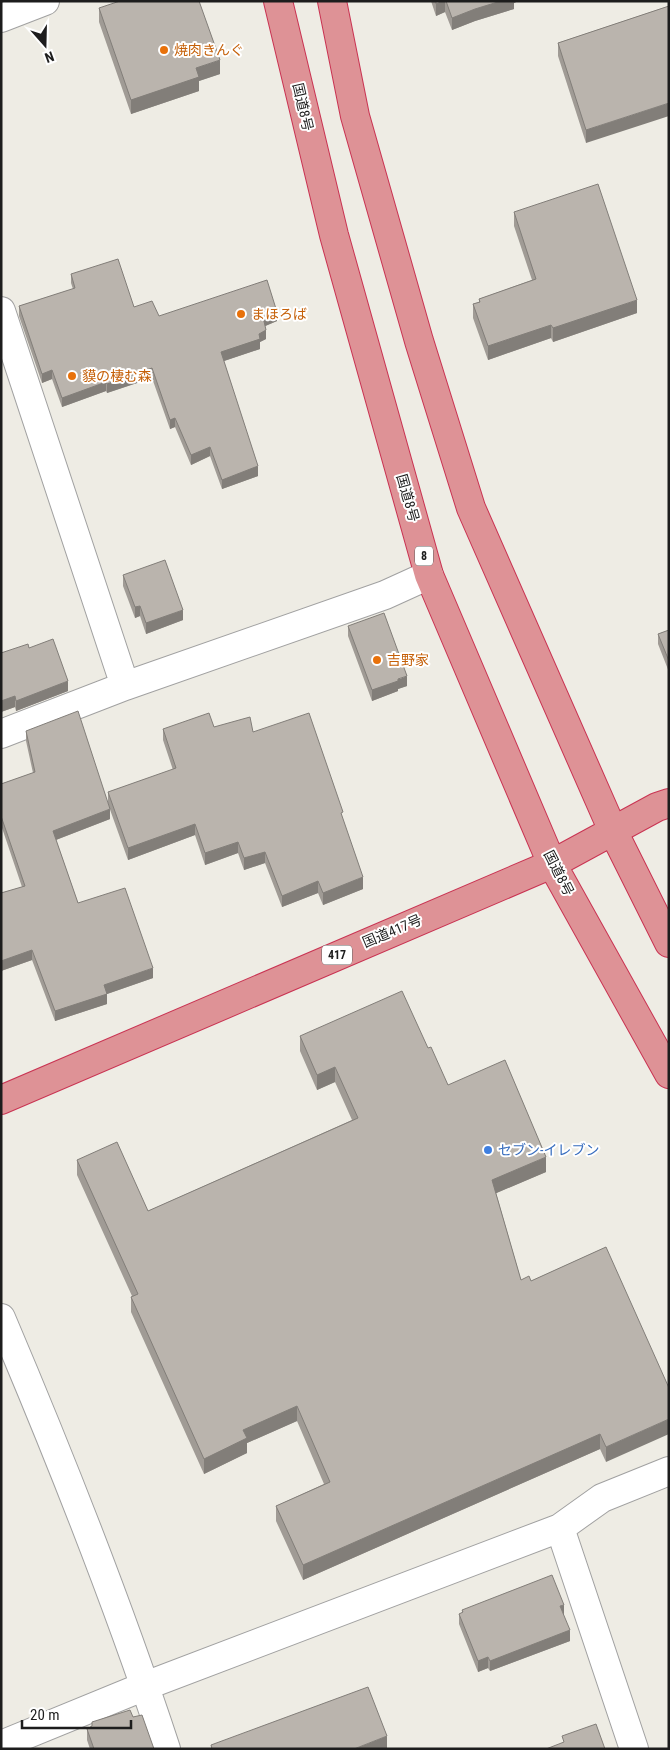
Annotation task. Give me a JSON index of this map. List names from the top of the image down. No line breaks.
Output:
{"streets":{"highway":["国道8号","8","国道417号","417"]},"crossings":[["国道8号","国道417号"]],"places":["焼肉きんぐ","まほろば","貘の棲む森","吉野家","セブン-イレブン"],"scale_bar":"20 m","north":"bottom"}
